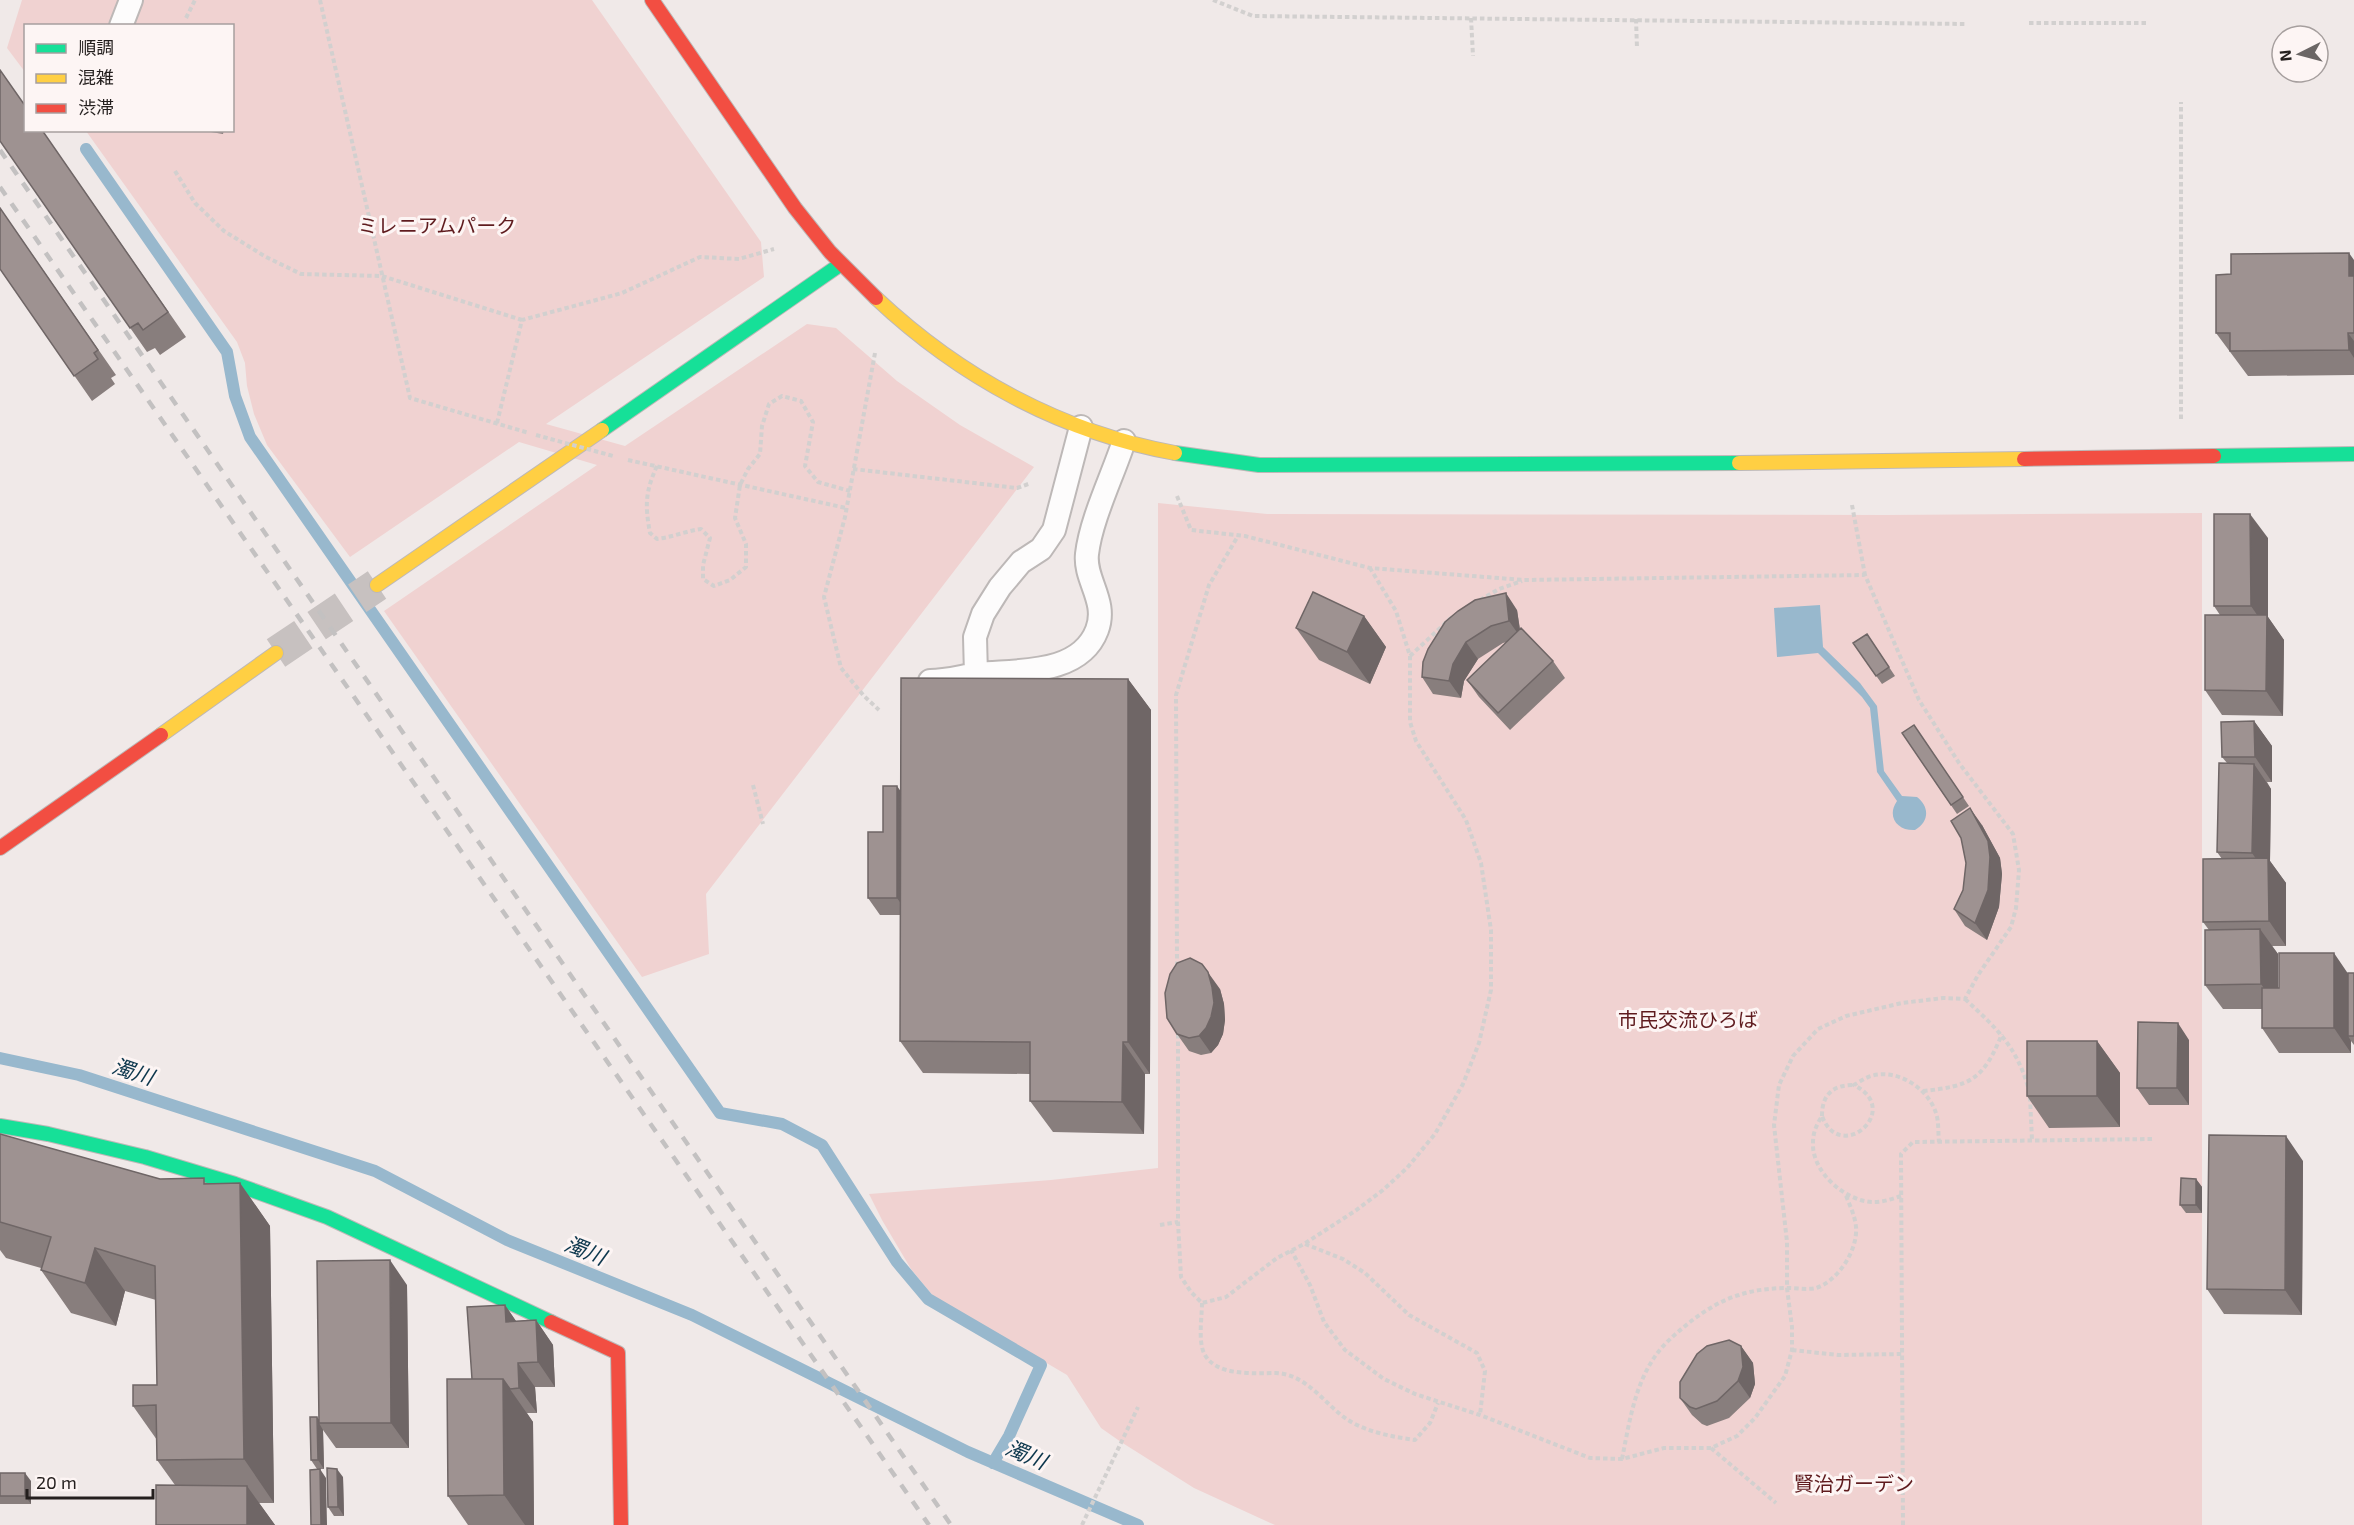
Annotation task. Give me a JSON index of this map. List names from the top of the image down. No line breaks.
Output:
{"water":["濁川"],"parks":["ミレニアムパーク","市民交流ひろば","賢治ガーデン"],"legend":["順調","混雑","渋滞"],"scale_bar":"20 m","north":"left"}
